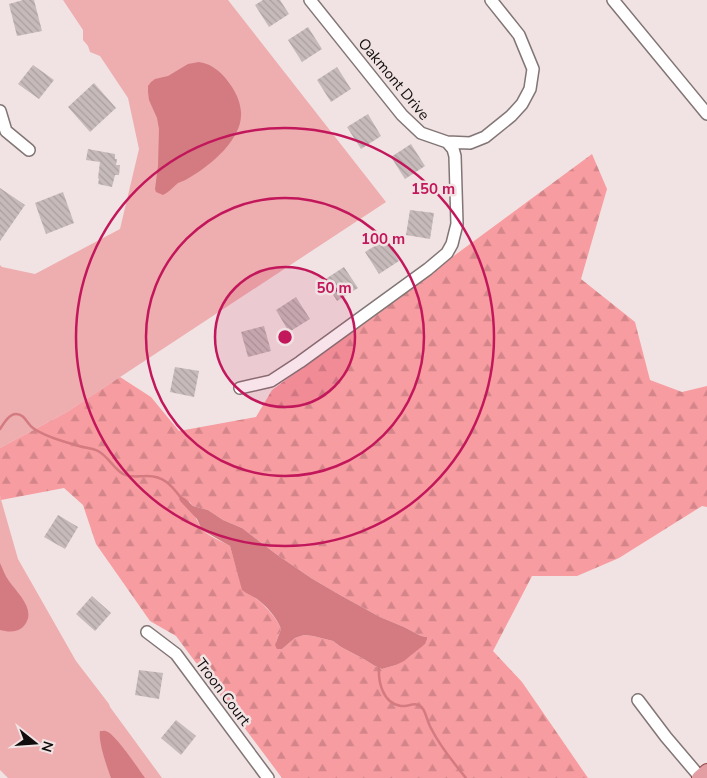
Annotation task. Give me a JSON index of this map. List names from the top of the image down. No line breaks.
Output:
{"streets":{"street":["Oakmont Drive","Troon Court"]},"north":"right","rings":["150 m","100 m","50 m"]}
